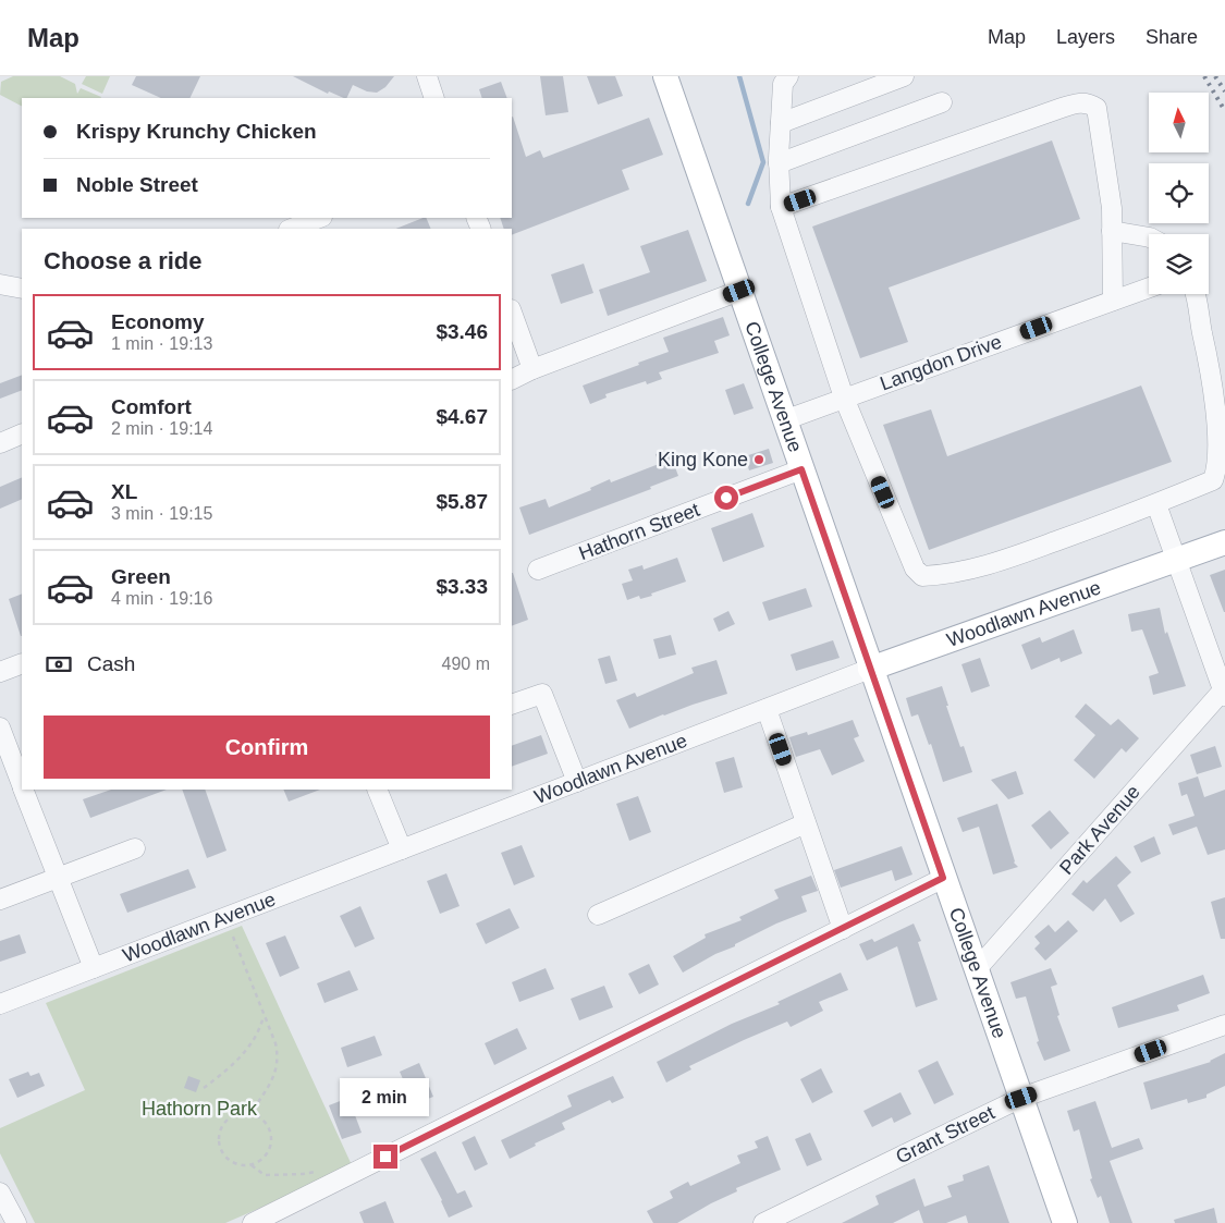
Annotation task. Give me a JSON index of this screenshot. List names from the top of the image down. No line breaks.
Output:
{"streets":{"main road":["College Avenue","Woodlawn Avenue"],"street":["Langdon Drive","Hathorn Street","Park Avenue","Grant Street"]},"crossings":[["Langdon Drive","College Avenue"],["College Avenue","Hathorn Street"],["College Avenue","Woodlawn Avenue"],["College Avenue","Park Avenue"],["College Avenue","Grant Street"]],"parks":["Hathorn Park"],"places":["King Kone"],"north":"top","page":{"header":"Map","nav":["Map","Layers","Share"],"banner":["Krispy Krunchy Chicken","Noble Street"],"heading":"Choose a ride","list":[{"name":"Economy","note":"1 min · 19:13","value":"$3.46"},{"name":"Comfort","note":"2 min · 19:14","value":"$4.67"},{"name":"XL","note":"3 min · 19:15","value":"$5.87"},{"name":"Green","note":"4 min · 19:16","value":"$3.33"}],"pay":["Cash","490 m"],"buttons":"Confirm","bubble":"2 min"}}
